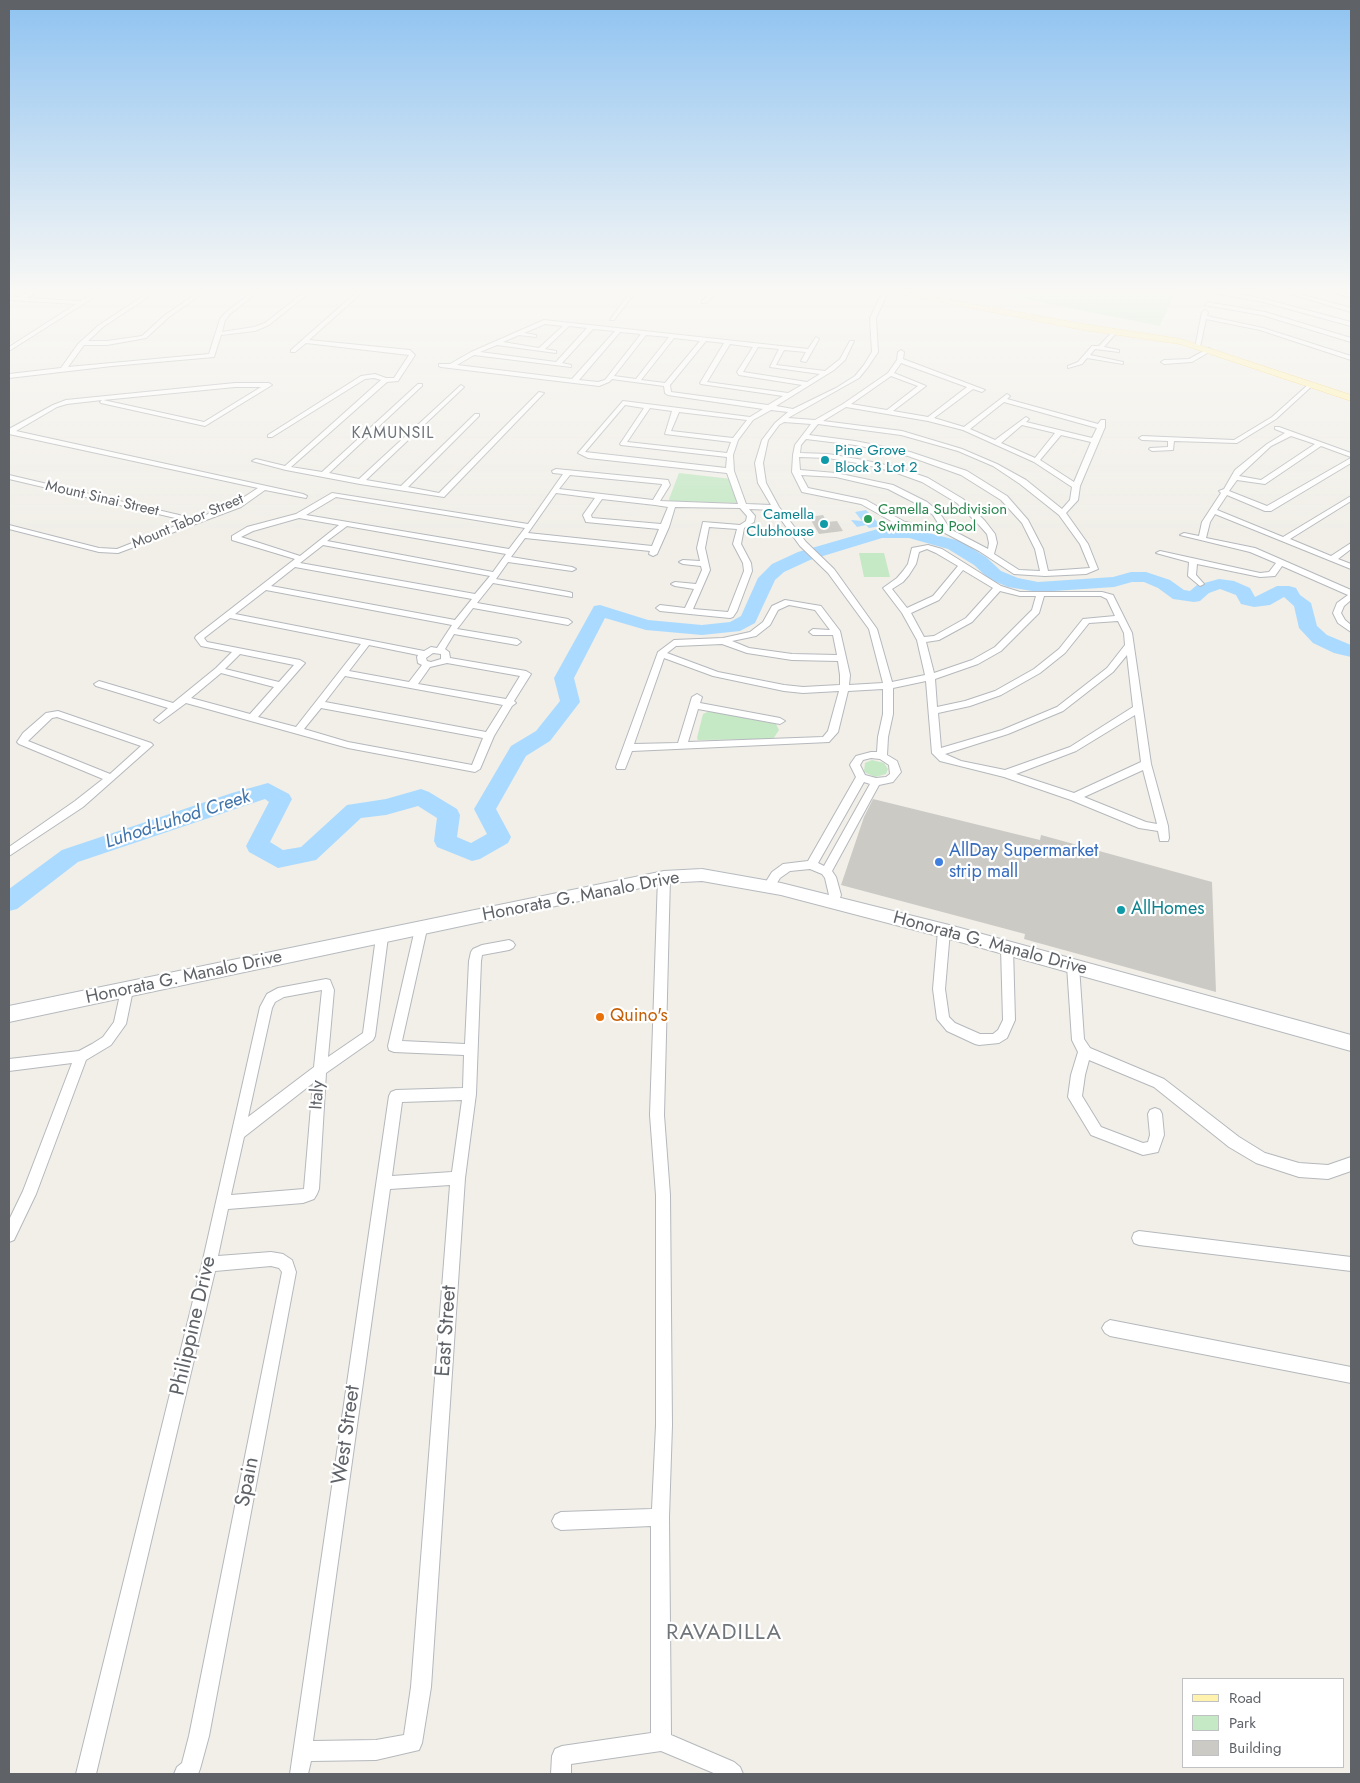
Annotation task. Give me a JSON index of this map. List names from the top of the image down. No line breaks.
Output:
{"streets":{"street":["Mount Sinai Street","Mount Tabor Street","Honorata G. Manalo Drive","Italy","Philippine Drive","East Street","West Street","Spain"]},"crossings":[["Mount Sinai Street","Mount Tabor Street"],["Italy","Philippine Drive"],["Philippine Drive","Spain"],["East Street","West Street"]],"districts":["KAMUNSIL","RAVADILLA"],"water":["Luhod-Luhod Creek"],"places":["Pine Grove Block 3 Lot 2","Camella Subdivision Swimming Pool","Camella Clubhouse","AllDay Supermarket strip mall","AllHomes","Quino's"],"legend":["Road","Park","Building"]}
